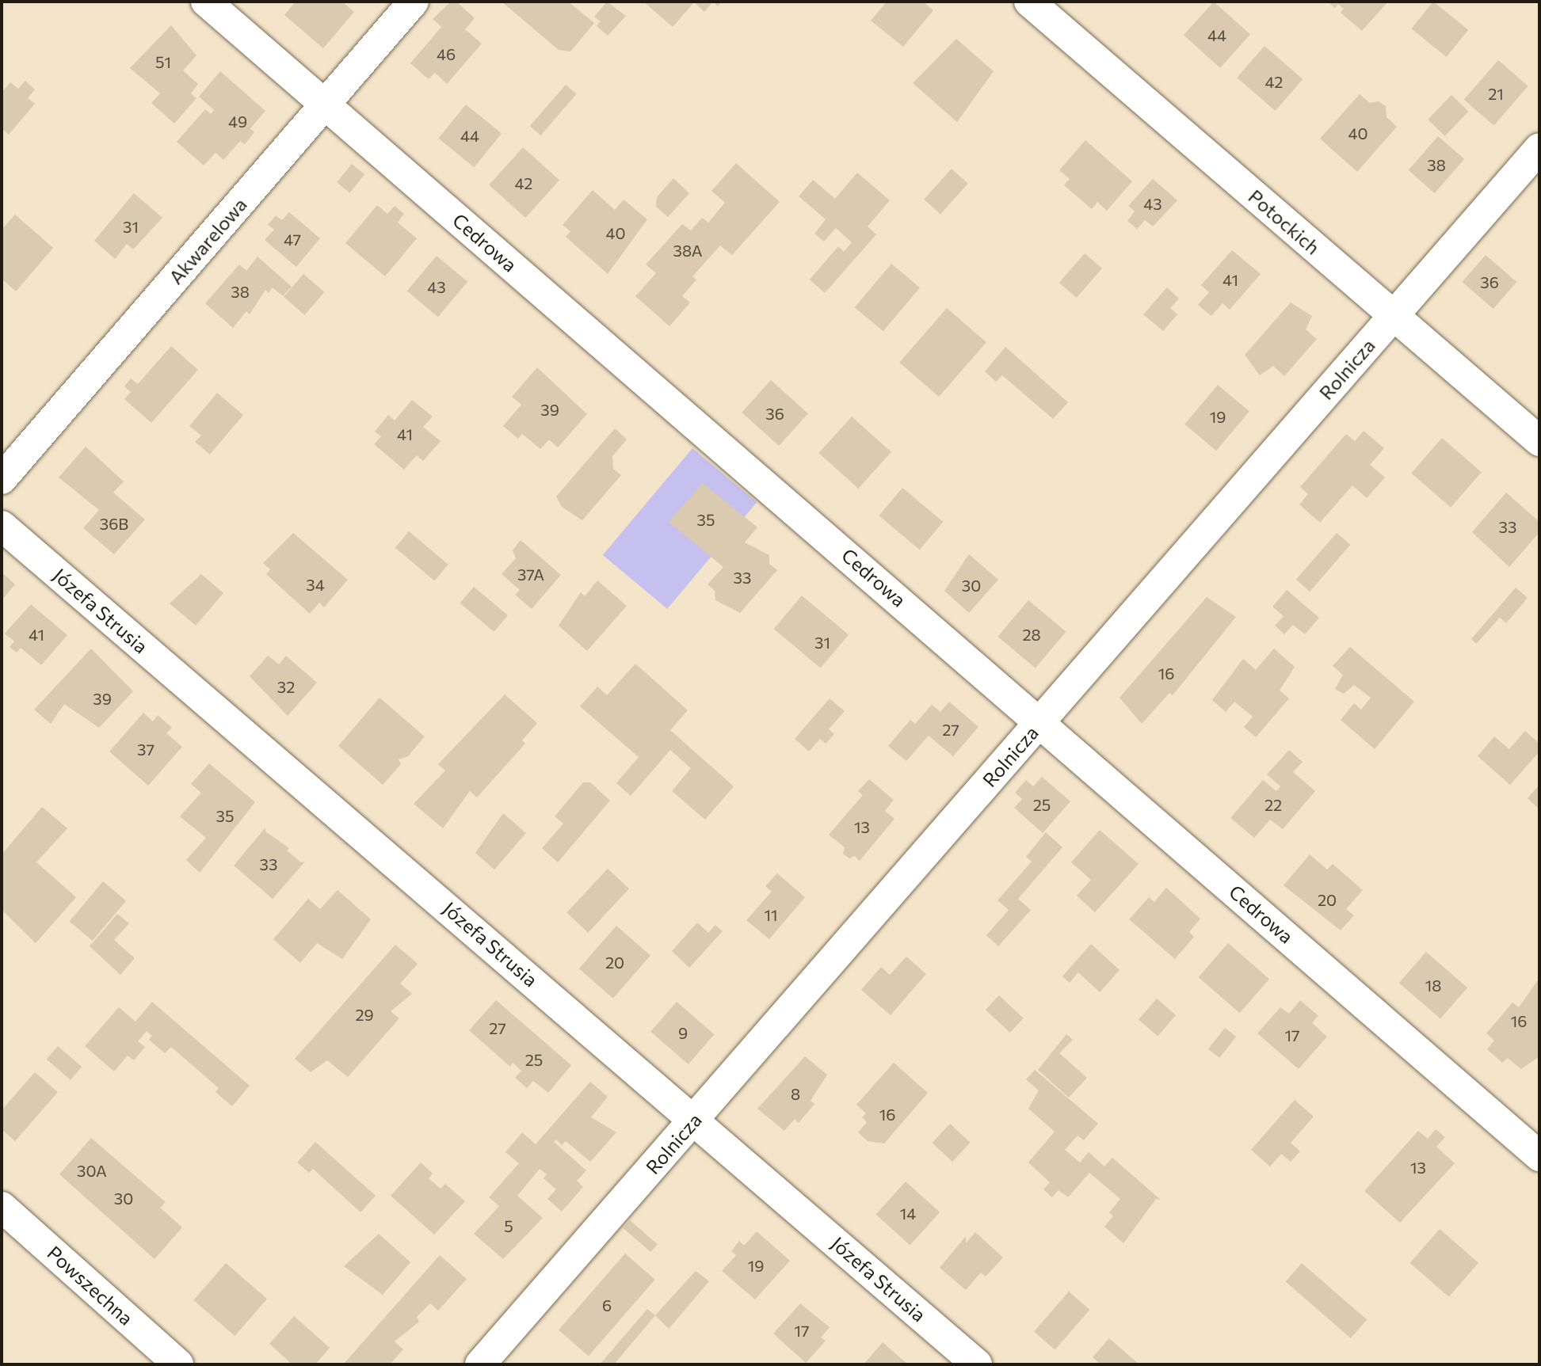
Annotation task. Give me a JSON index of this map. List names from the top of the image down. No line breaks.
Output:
{"streets":{"street":["Potockich","Akwarelowa","Cedrowa","Rolnicza","Józefa Strusia","Powszechna"]},"crossings":[["Potockich","Rolnicza"],["Akwarelowa","Cedrowa"],["Cedrowa","Rolnicza"],["Rolnicza","Józefa Strusia"]],"house_numbers":["44","46","51","42","21","49","40","44","38","42","43","31","40","47","38A","41","36","43","38","39","36","19","41","35","36B","33","37A","33","34","30","41","28","31","16","32","39","27","37","25","22","35","13","33","20","11","20","18","29","16","27","9","17","25","8","16","13","30A","30","14","5","19","6","17"]}
